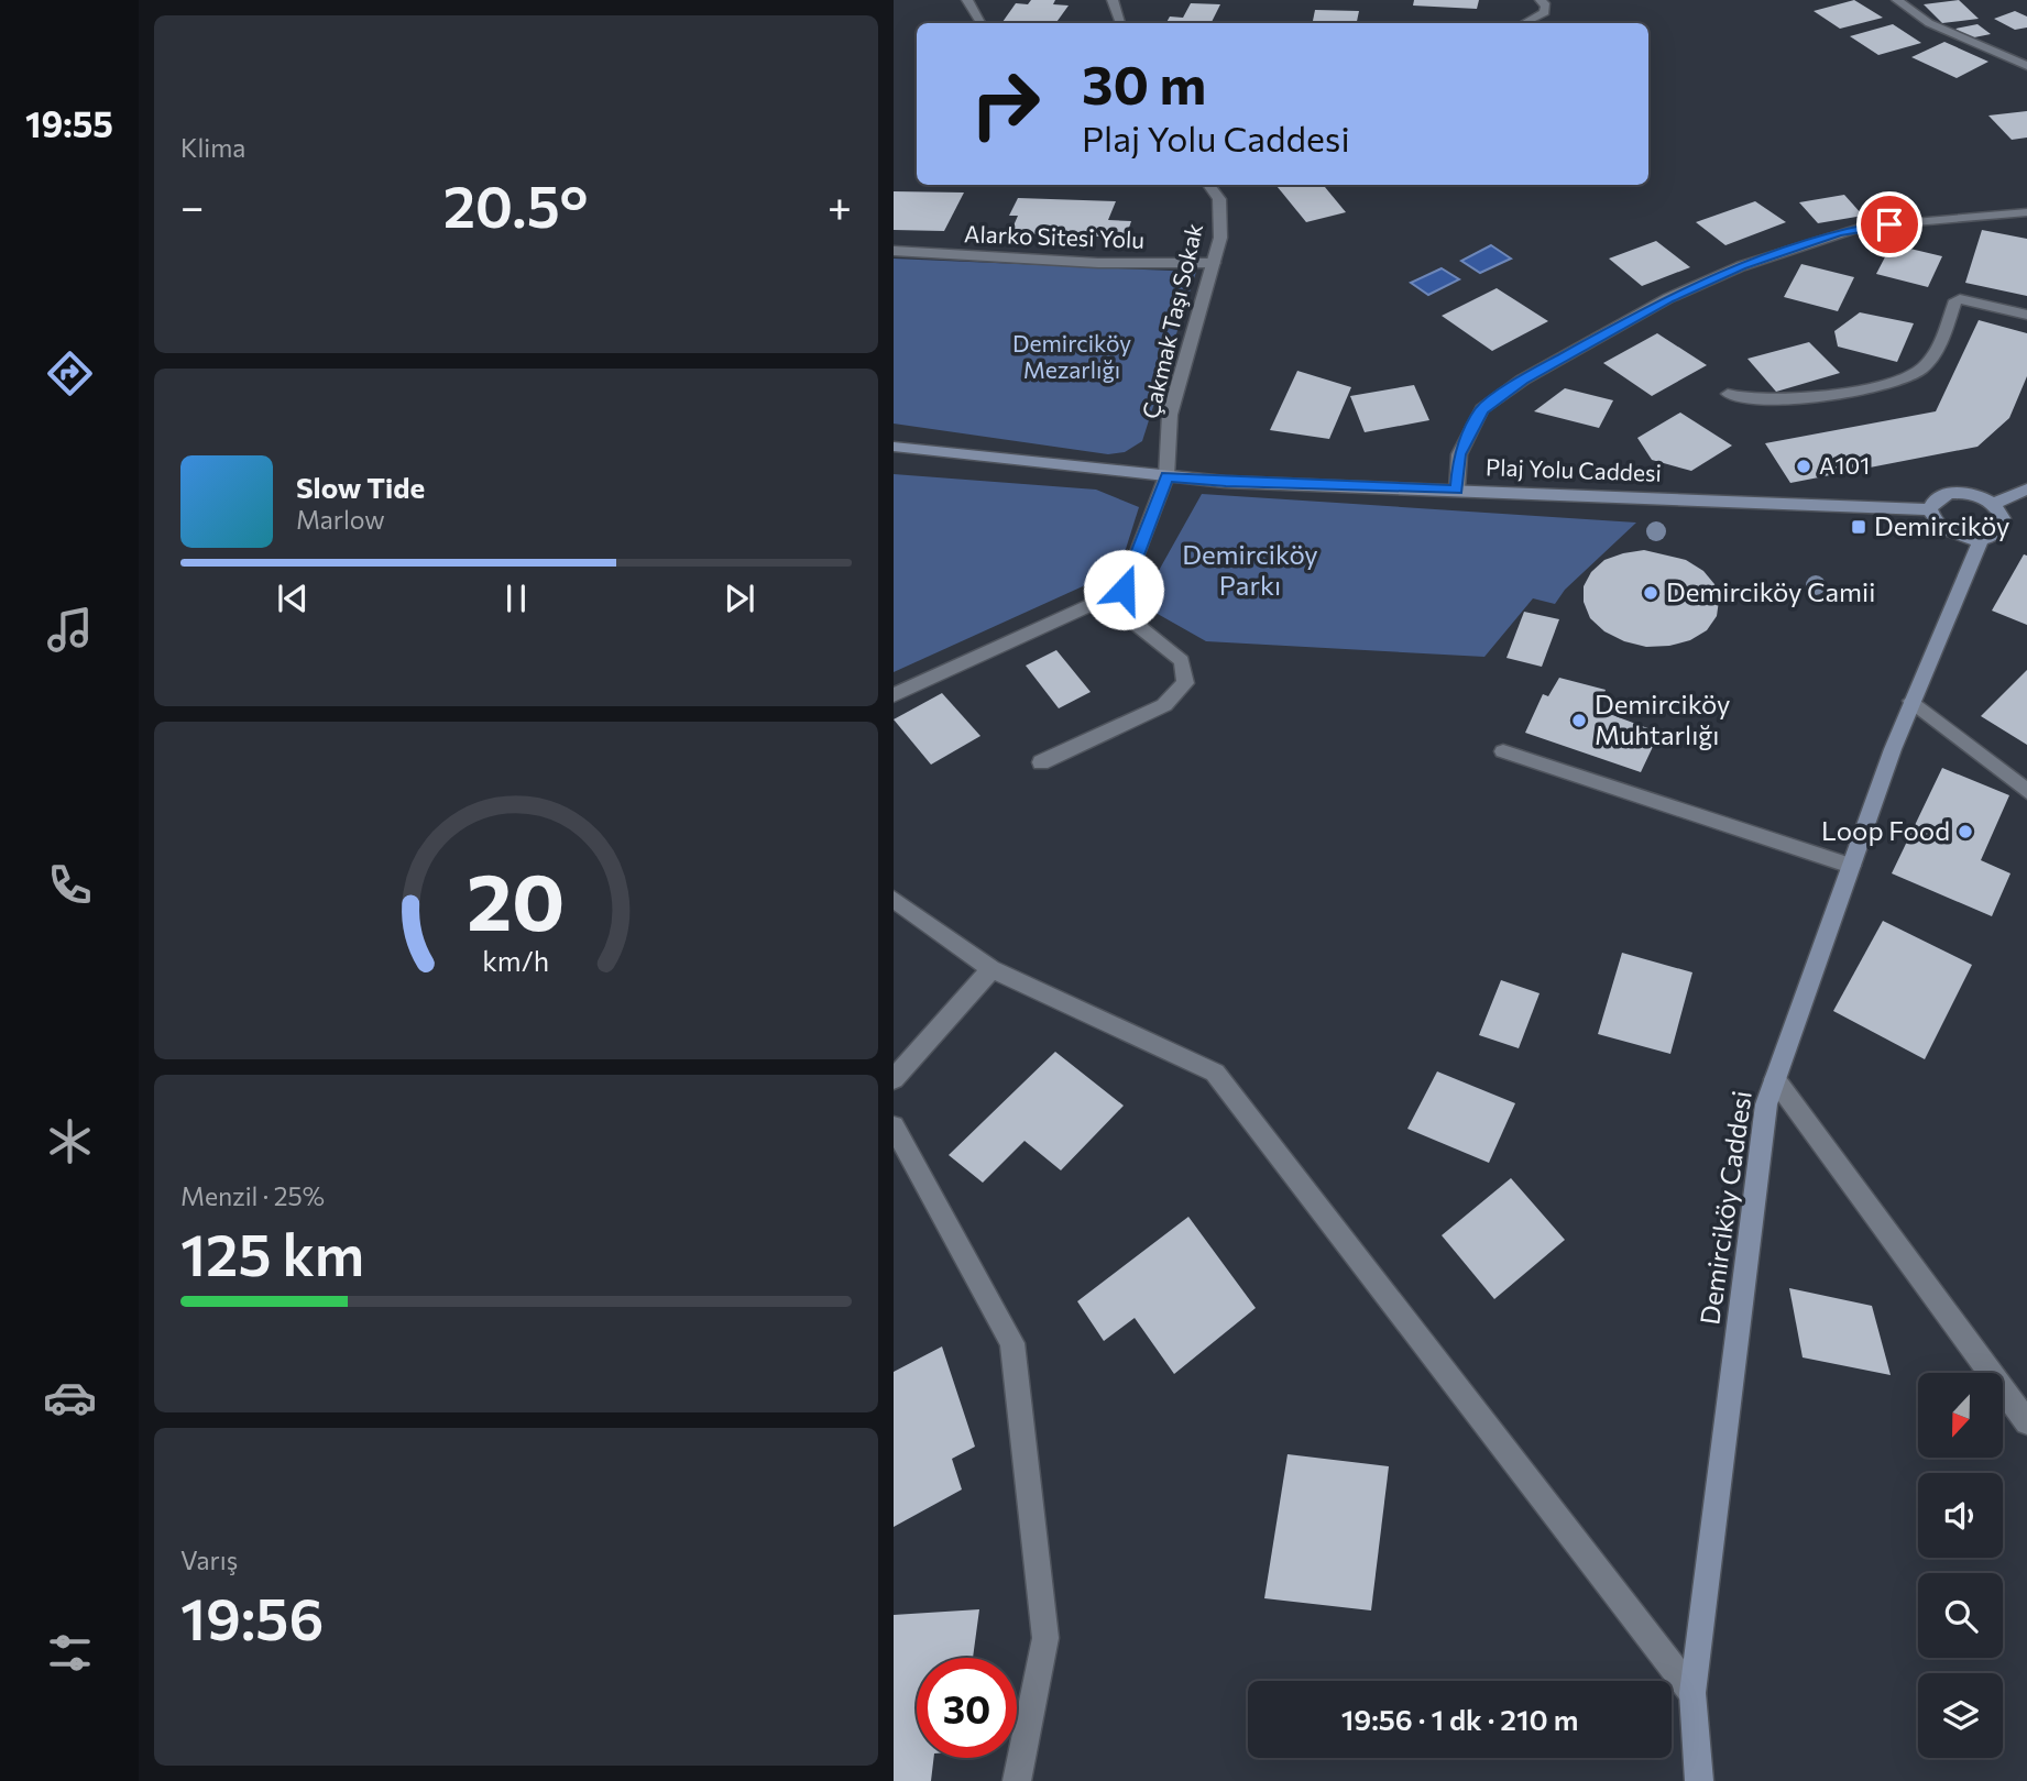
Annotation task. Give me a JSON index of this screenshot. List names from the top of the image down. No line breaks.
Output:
{"streets":{"street":["Alarko Sitesi Yolu","Çakmak Taşı Sokak","Plaj Yolu Caddesi","Demirciköy Caddesi"]},"crossings":[["Alarko Sitesi Yolu","Çakmak Taşı Sokak"],["Çakmak Taşı Sokak","Plaj Yolu Caddesi"],["Plaj Yolu Caddesi","Demirciköy Caddesi"]],"parks":["Demirciköy Mezarlığı","Demirciköy Parkı"],"places":{"other":["A101","Demirciköy Camii","Demirciköy Muhtarlığı","Loop Food"],"transit":["Demirciköy"]},"north":"bottom","page":{"tabs":"19:55","tile":["Klima",["Menzil · 25%","125 km"],["Varış","19:56"]],"turn":["30 m","Plaj Yolu Caddesi"],"heat":["−","20.5°","+"],"song":["Slow Tide","Marlow"],"limit":"30","trip":"19:56 · 1 dk · 210 m","gauge":["20","km/h"]}}
